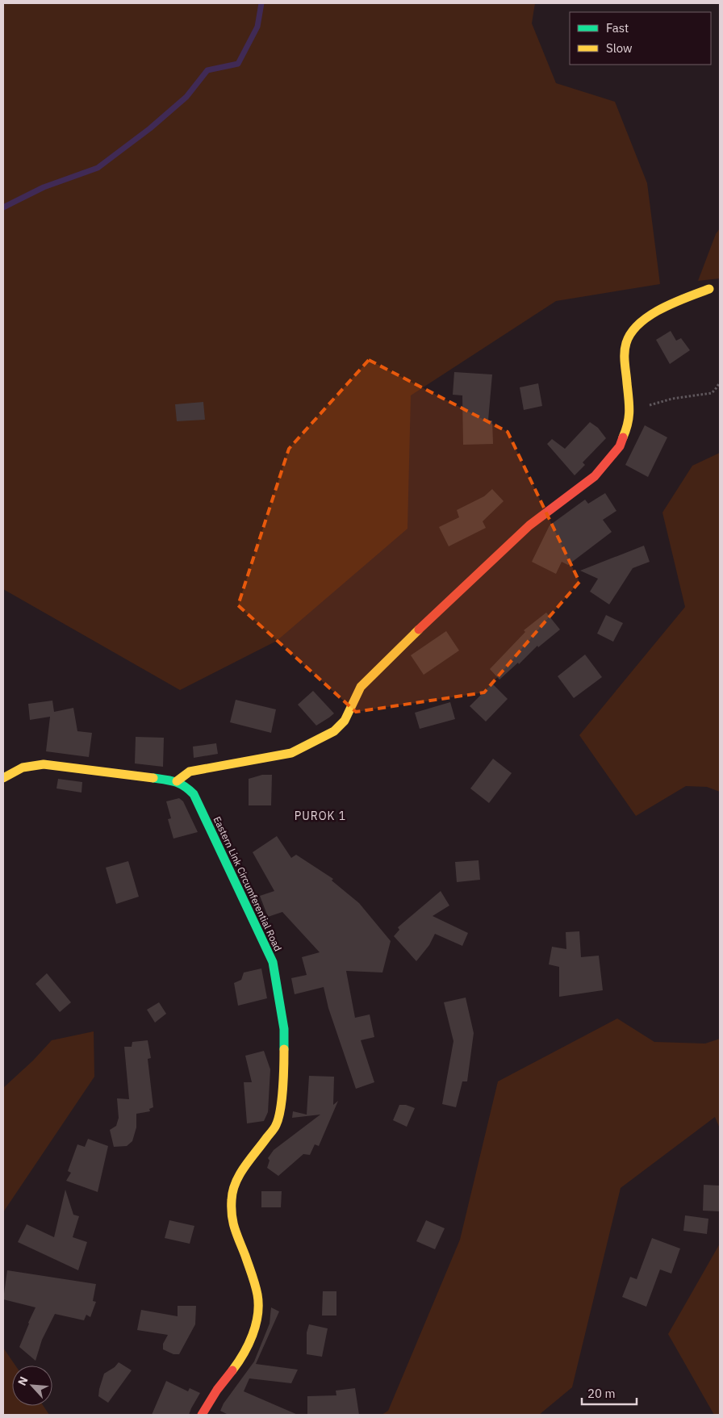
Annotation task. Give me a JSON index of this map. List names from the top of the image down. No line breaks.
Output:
{"streets":{"main road":["Eastern Link Circumferential Road"]},"districts":["PUROK 1"],"legend":["Fast","Slow"],"scale_bar":"20 m","north":"top left"}
